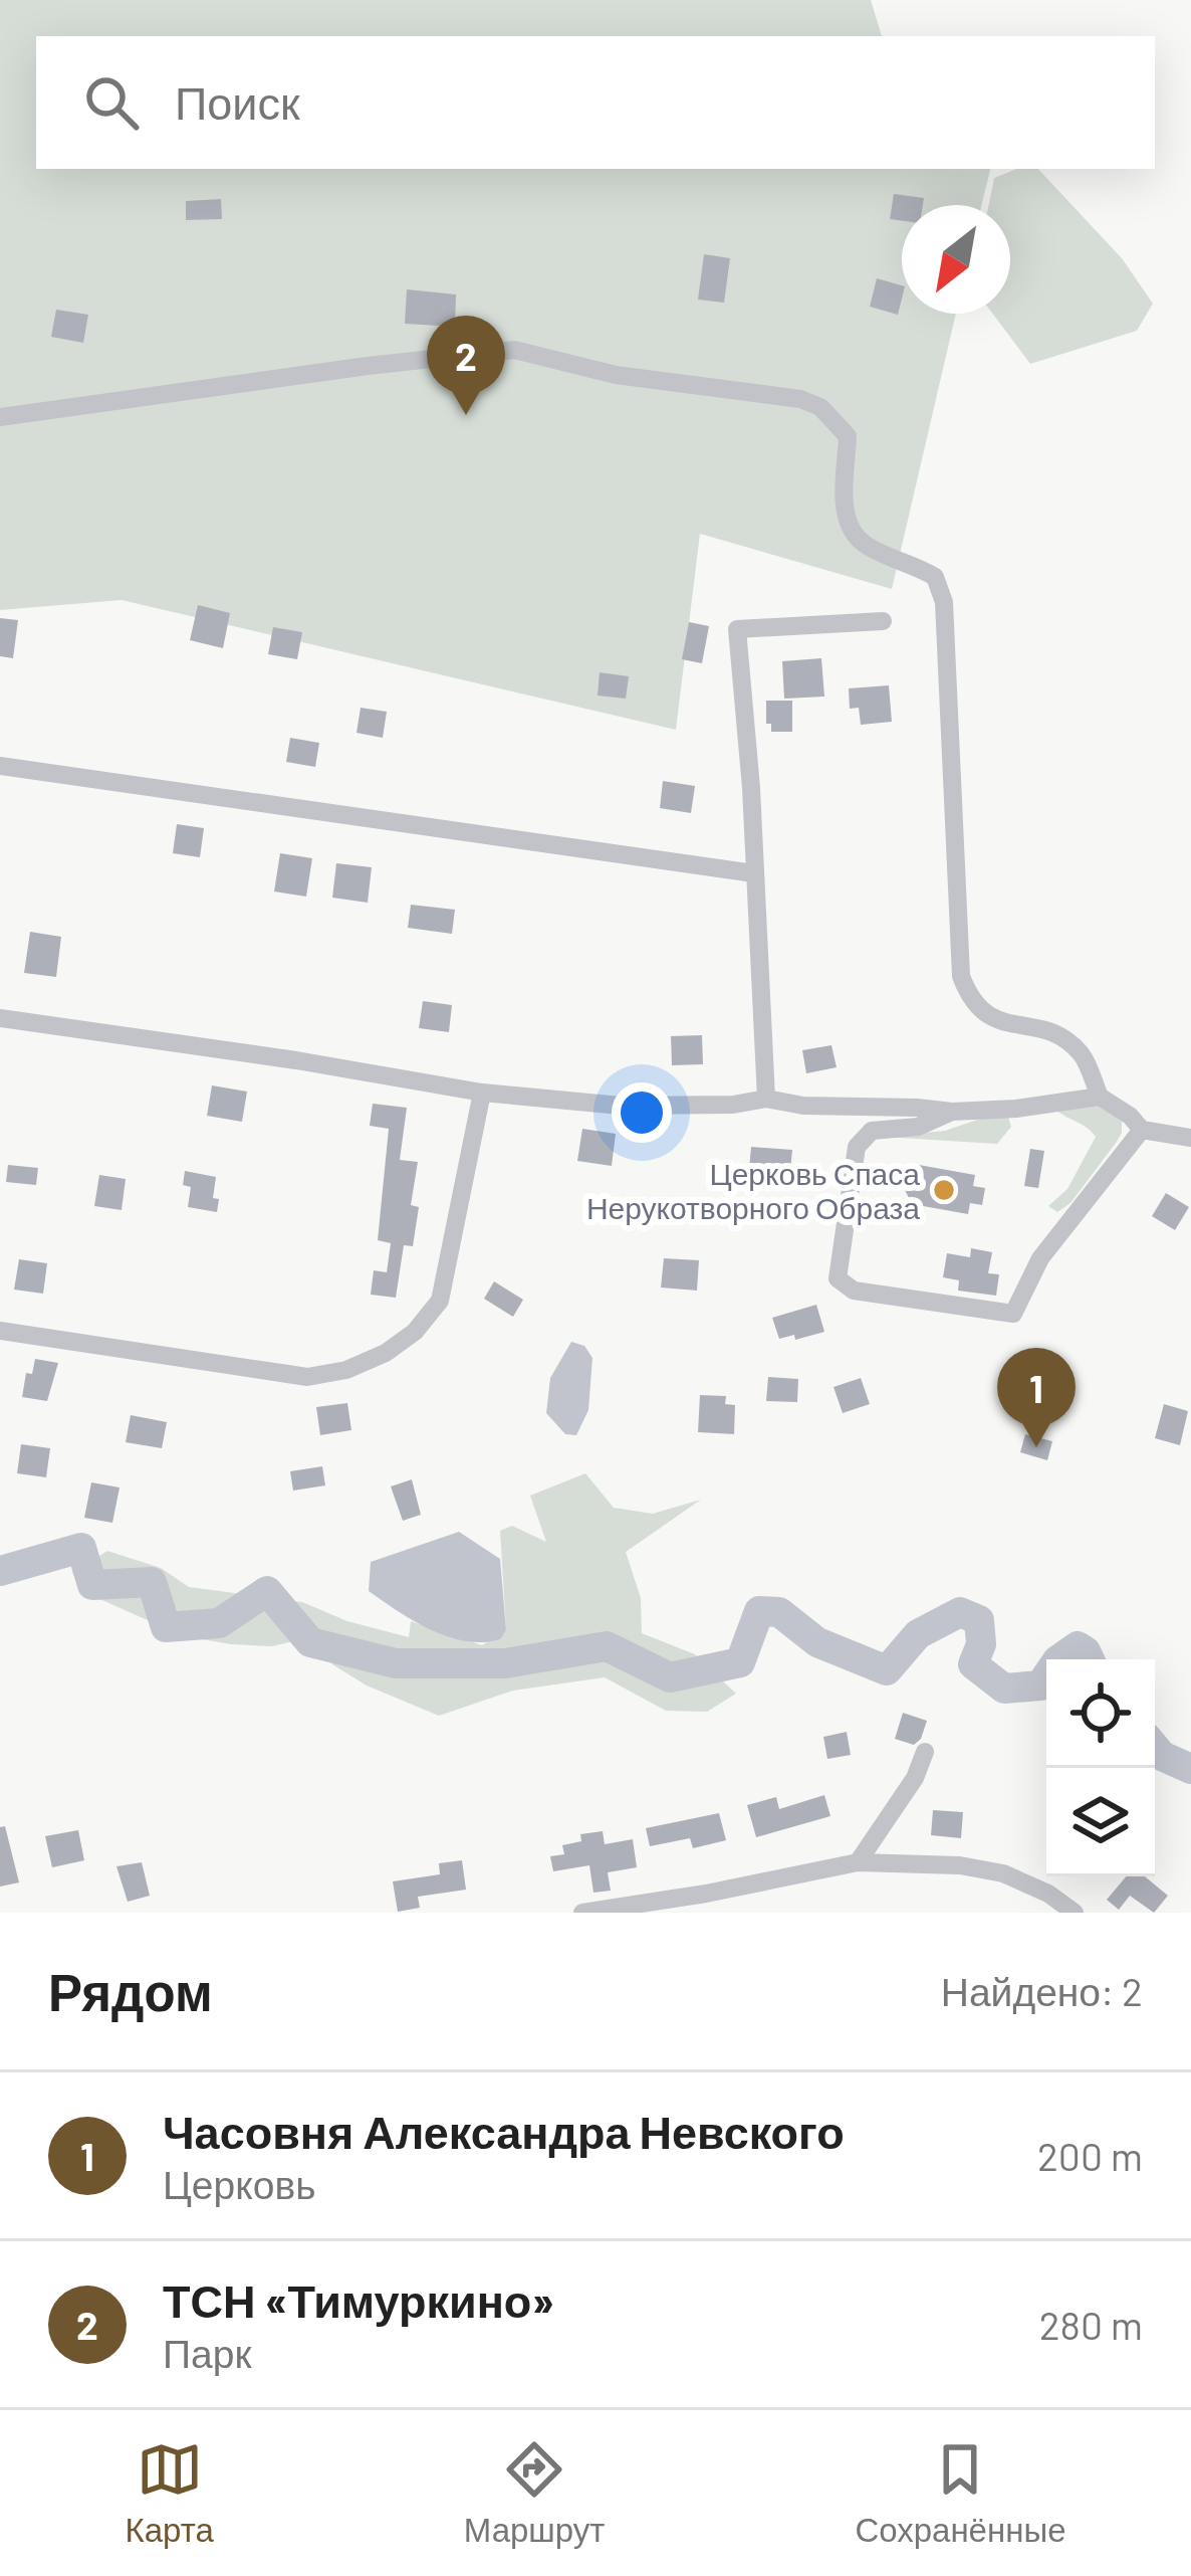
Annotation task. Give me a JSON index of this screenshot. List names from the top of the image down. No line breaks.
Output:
{"places":["Церковь Спаса Нерукотворного Образа"],"north":"bottom left","page":{"search":"Поиск","pins":["2","1"],"heading":["Рядом","Найдено: 2"],"list":[{"mark":"1","name":"Часовня Александра Невского","note":"Церковь","value":"200 m"},{"mark":"2","name":"ТСН «Тимуркино»","note":"Парк","value":"280 m"}],"nav":["Карта","Маршрут","Сохранённые"]}}
